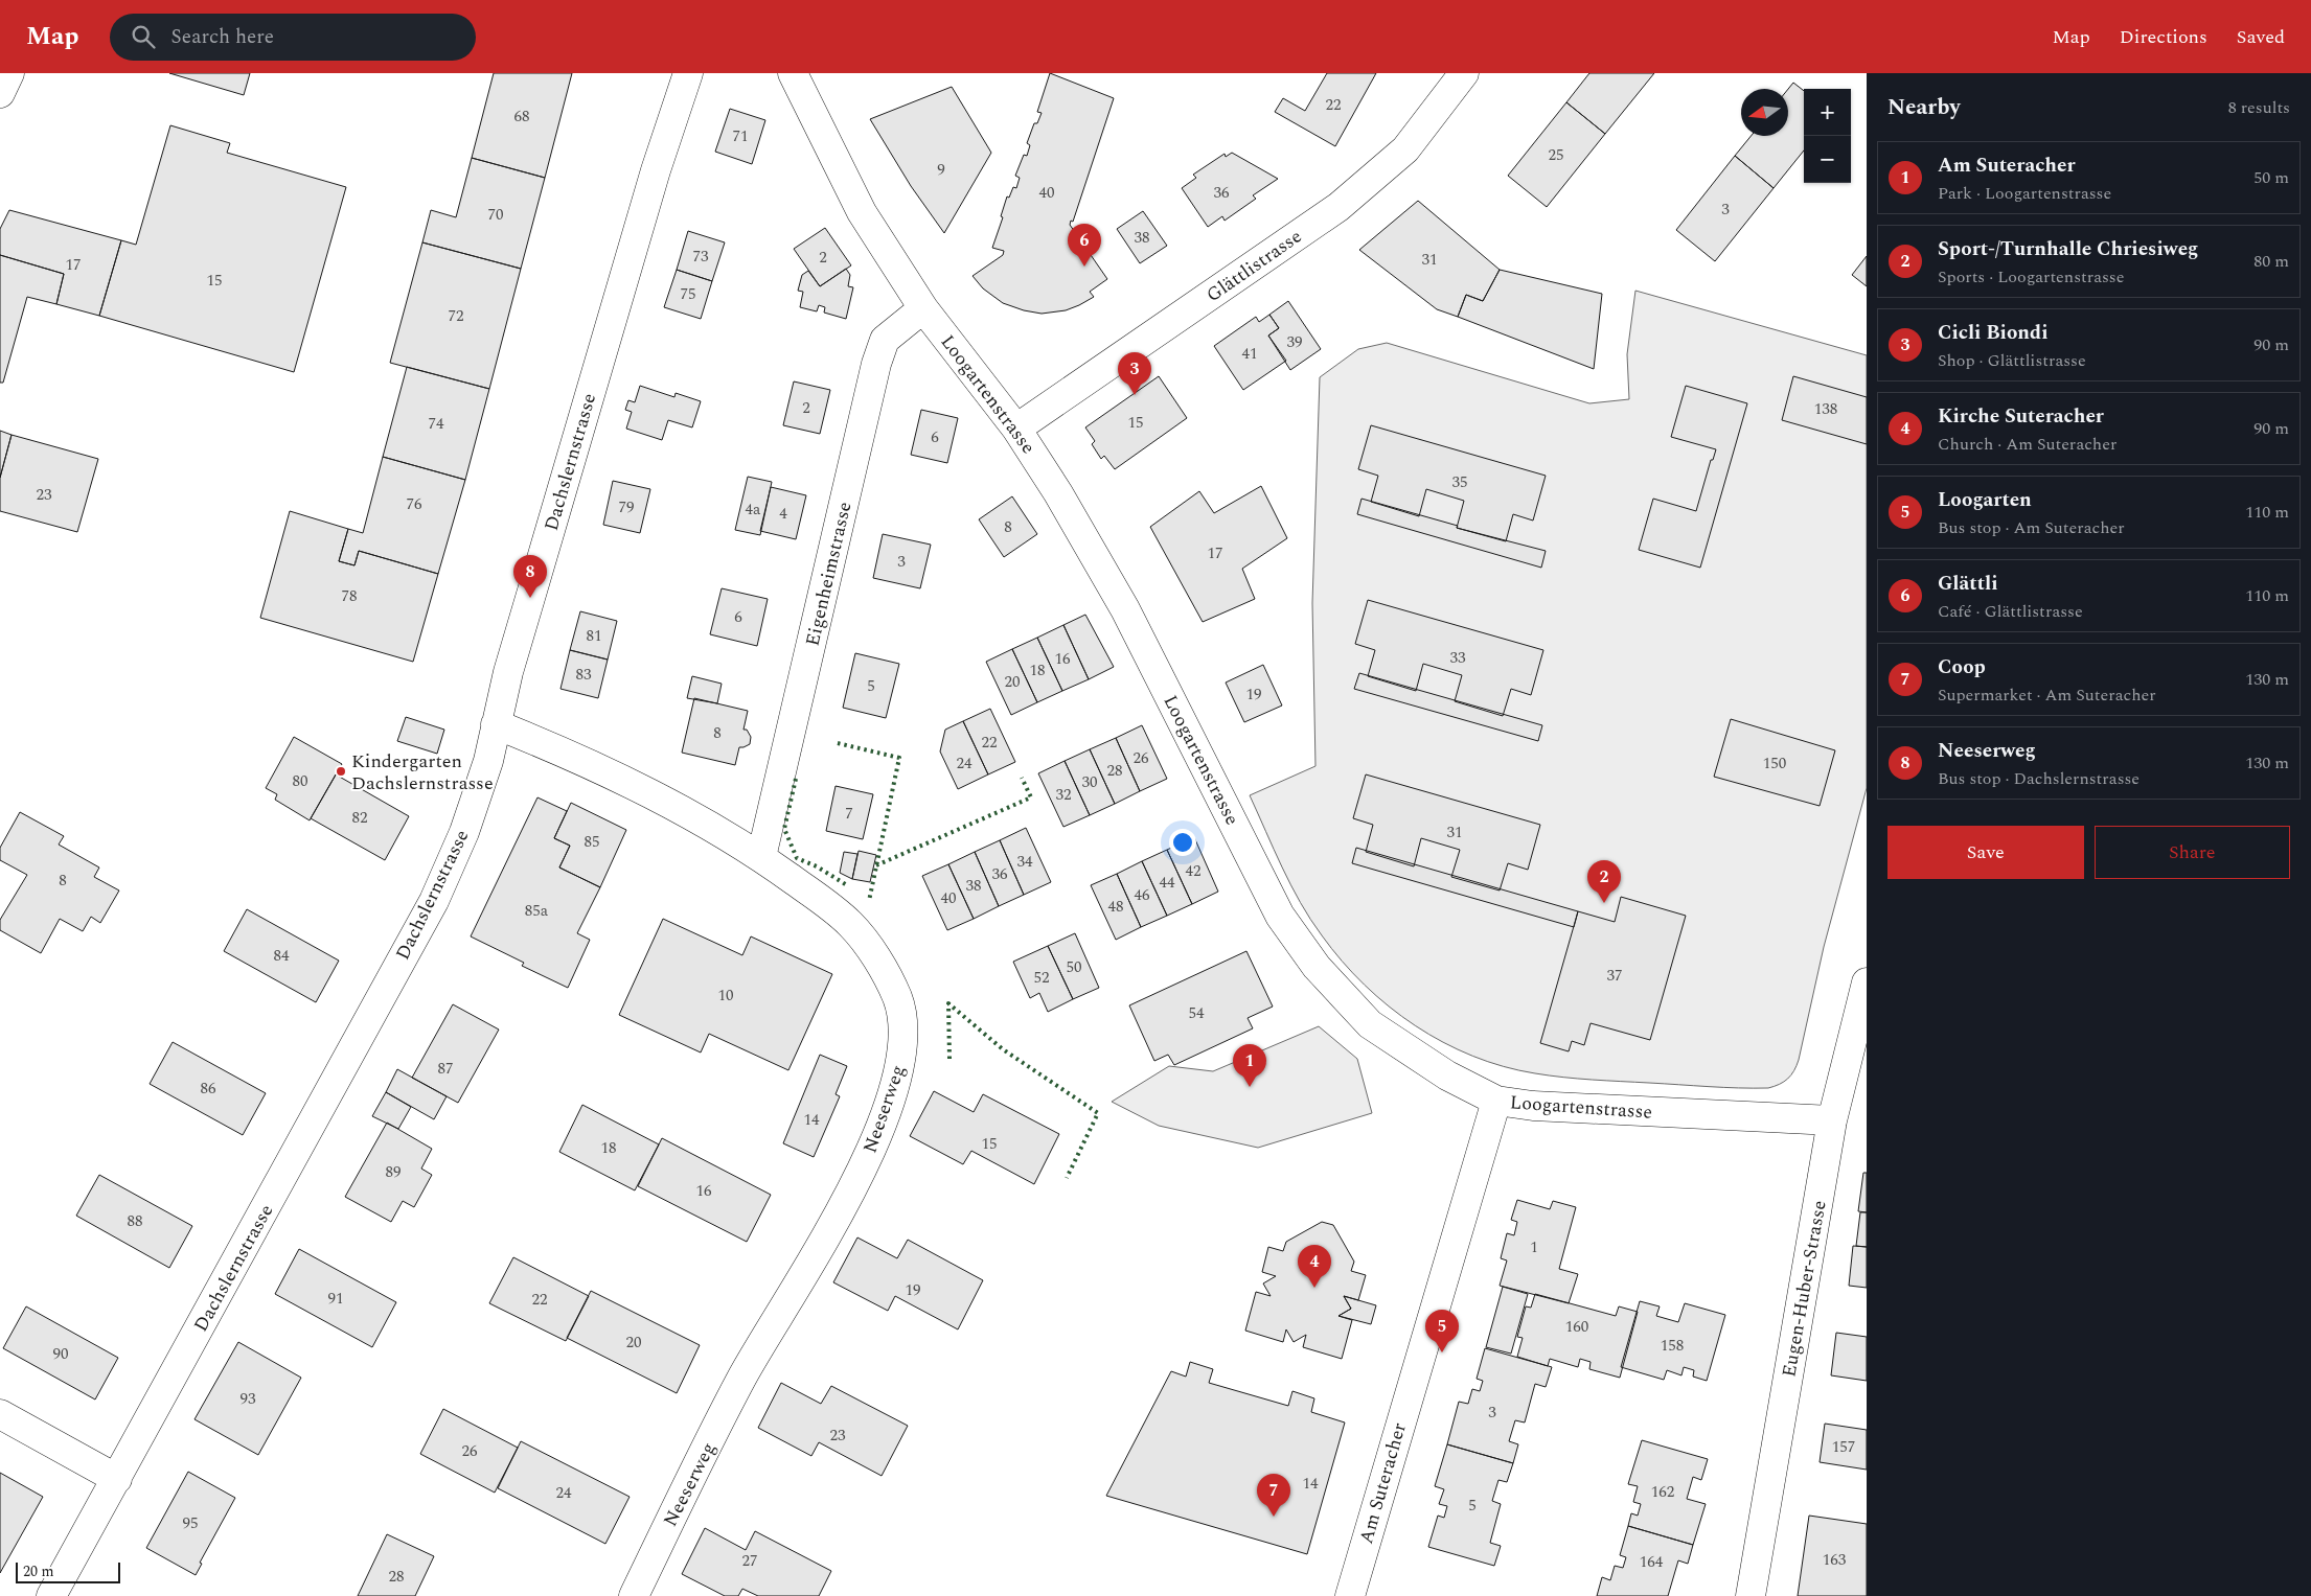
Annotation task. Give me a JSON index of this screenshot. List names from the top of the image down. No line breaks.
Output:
{"streets":{"street":["Glättlistrasse","Loogartenstrasse","Dachslernstrasse","Eigenheimstrasse","Neeserweg","Eugen-Huber-Strasse","Am Suteracher"]},"crossings":[["Glättlistrasse","Loogartenstrasse"],["Loogartenstrasse","Eigenheimstrasse"],["Loogartenstrasse","Eugen-Huber-Strasse"],["Loogartenstrasse","Am Suteracher"],["Dachslernstrasse","Neeserweg"],["Eigenheimstrasse","Neeserweg"]],"places":["Kindergarten Dachslernstrasse"],"house_numbers":["22","68","71","25","9","40","36","3","70","38","73","2","31","17","15","75","72","39","41","2","138","15","74","6","35","23","76","79","4a","4","8","17","3","78","6","81","33","16","18","83","20","5","19","8","22","26","24","150","28","80","30","32","7","82","31","85","34","42","36","8","44","38","46","40","48","85a","84","50","37","52","10","54","87","86","14","15","18","89","16","88","1","19","91","22","160","20","158","90","93","3","23","157","26","14","162","24","5","95","163","27","164","28"],"scale_bar":"20 m","north":"left","page":{"header":"Map","search":"Search here","nav":["Map","Directions","Saved"],"heading":["Nearby","8 results"],"map_buttons":["+","−"],"list":[{"mark":"1","name":"Am Suteracher","note":"Park · Loogartenstrasse","value":"50 m"},{"mark":"2","name":"Sport-/Turnhalle Chriesiweg","note":"Sports · Loogartenstrasse","value":"80 m"},{"mark":"3","name":"Cicli Biondi","note":"Shop · Glättlistrasse","value":"90 m"},{"mark":"4","name":"Kirche Suteracher","note":"Church · Am Suteracher","value":"90 m"},{"mark":"5","name":"Loogarten","note":"Bus stop · Am Suteracher","value":"110 m"},{"mark":"6","name":"Glättli","note":"Café · Glättlistrasse","value":"110 m"},{"mark":"7","name":"Coop","note":"Supermarket · Am Suteracher","value":"130 m"},{"mark":"8","name":"Neeserweg","note":"Bus stop · Dachslernstrasse","value":"130 m"}],"pins":["6","3","8","2","1","4","5","7"],"buttons":["Save","Share"],"scale":"20 m"}}
